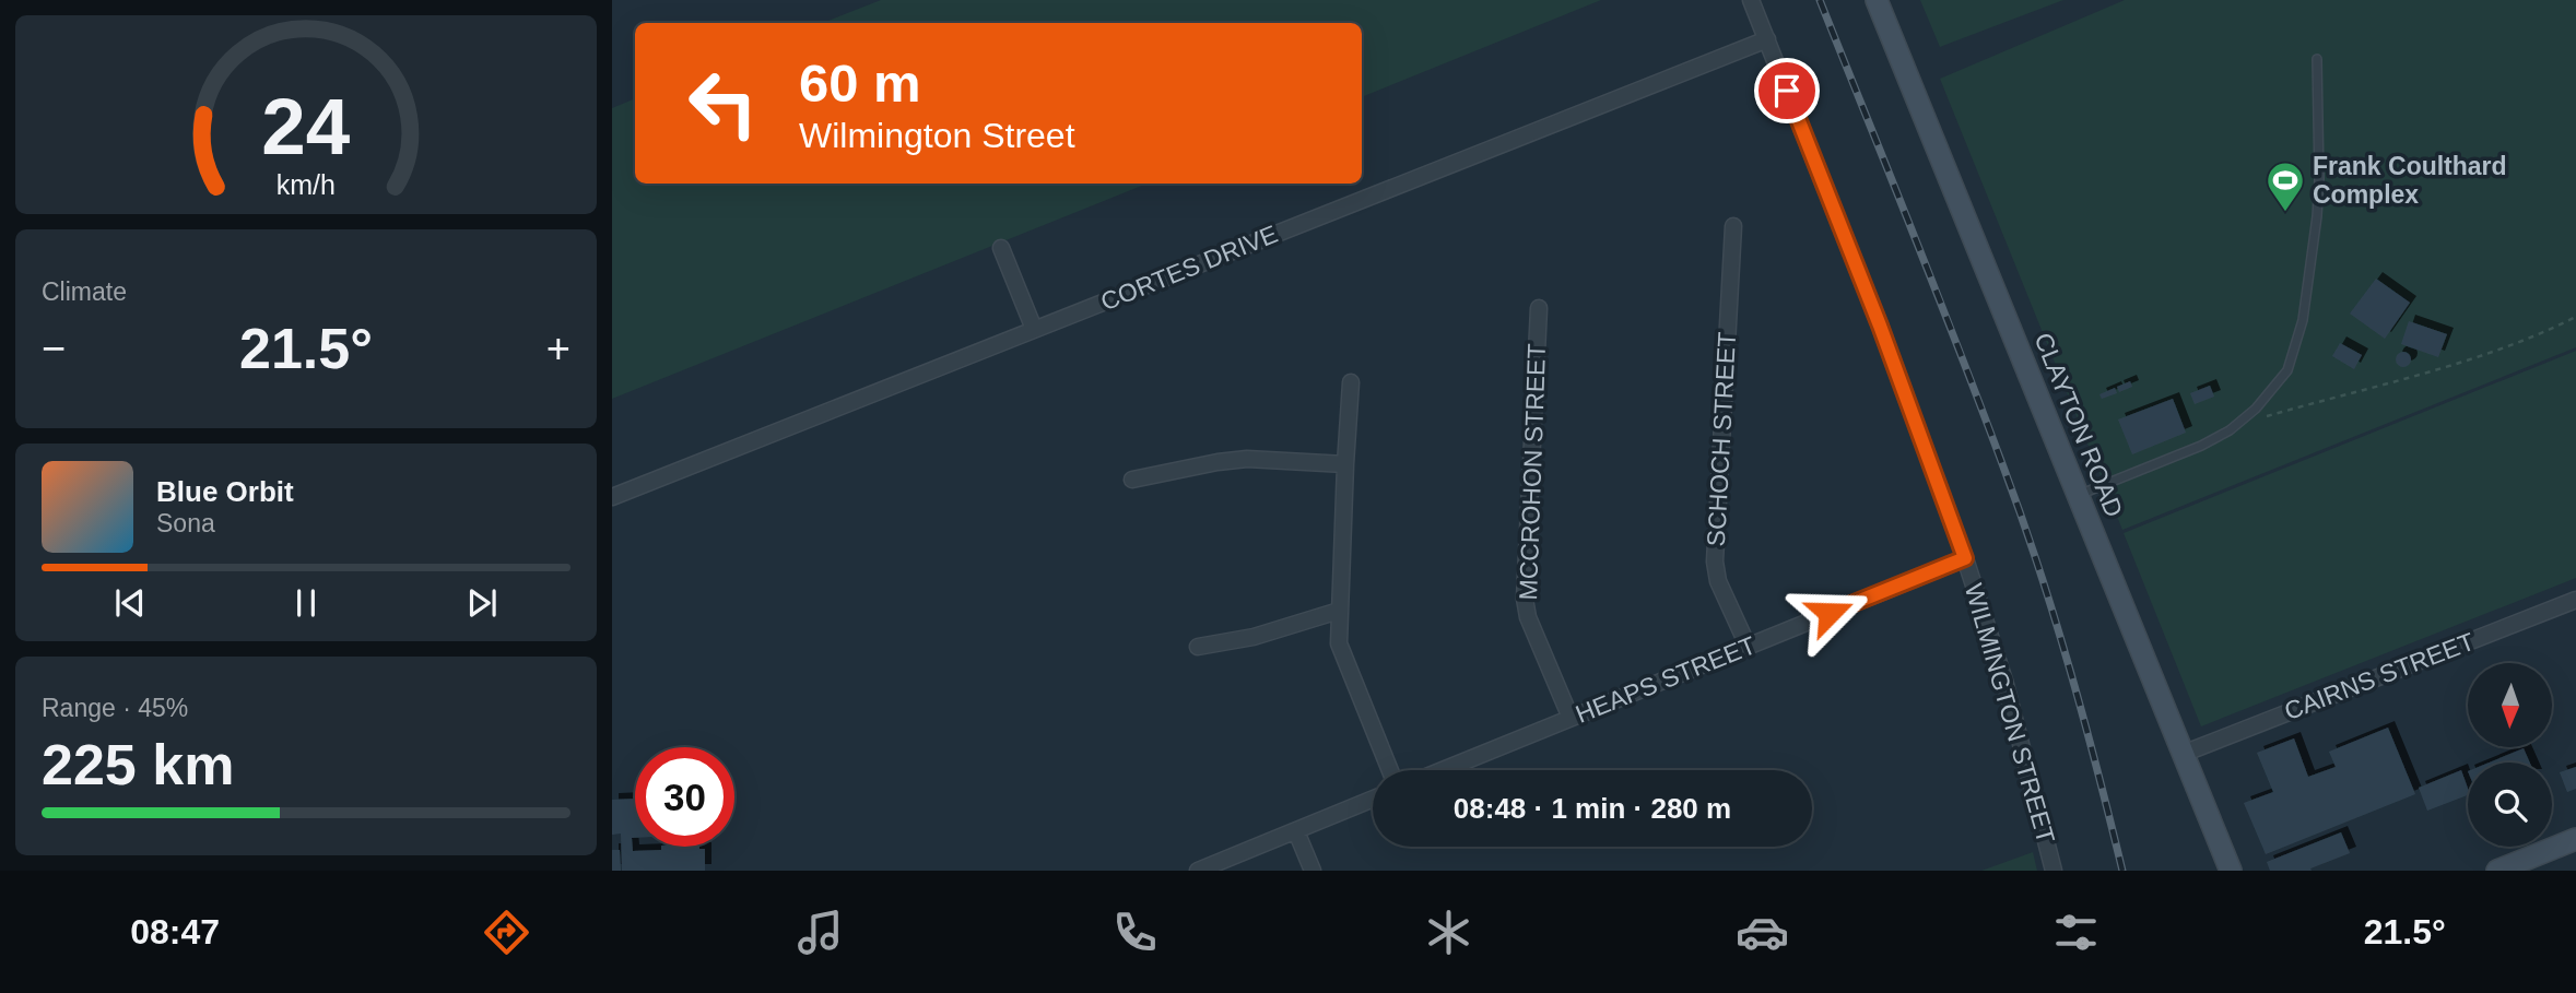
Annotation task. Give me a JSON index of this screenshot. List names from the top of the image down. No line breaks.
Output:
{"streets":{"street":["CORTES DRIVE","CLAYTON ROAD","SCHOCH STREET","MCCROHON STREET","CAIRNS STREET","HEAPS STREET","WILMINGTON STREET"]},"crossings":[["CORTES DRIVE","WILMINGTON STREET"],["CLAYTON ROAD","CAIRNS STREET"],["SCHOCH STREET","HEAPS STREET"],["MCCROHON STREET","HEAPS STREET"],["HEAPS STREET","WILMINGTON STREET"]],"places":{"sports":["Frank Coulthard Complex"]},"north":"bottom","page":{"turn":["60 m","Wilmington Street"],"tile":["Climate",["Range · 45%","225 km"]],"heat":["−","21.5°","+"],"song":["Blue Orbit","Sona"],"limit":"30","trip":"08:48 · 1 min · 280 m","tabs":["08:47","21.5°"],"gauge":["24","km/h"]}}
